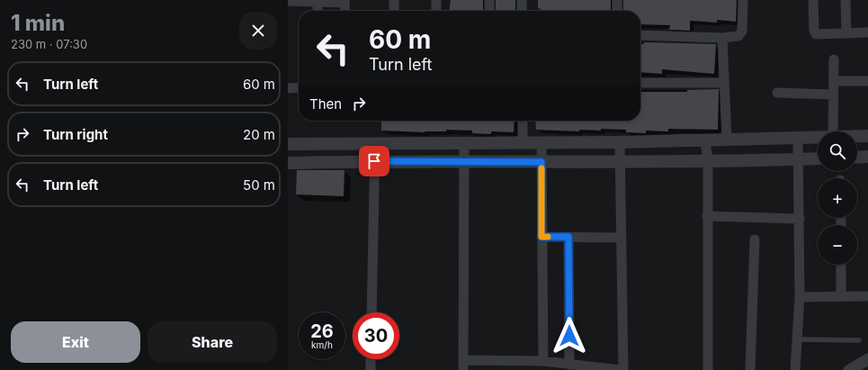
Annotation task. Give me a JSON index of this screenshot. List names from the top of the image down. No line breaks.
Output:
{"page":{"heading":["1 min","230 m · 07:30"],"turn":["60 m","Turn left"],"list":[{"name":"Turn left","value":"60 m"},{"name":"Turn right","value":"20 m"},{"name":"Turn left","value":"50 m"}],"then":"Then","map_buttons":["+","−"],"speed":"26 km/h","limit":"30","buttons":["Exit","Share"]}}
